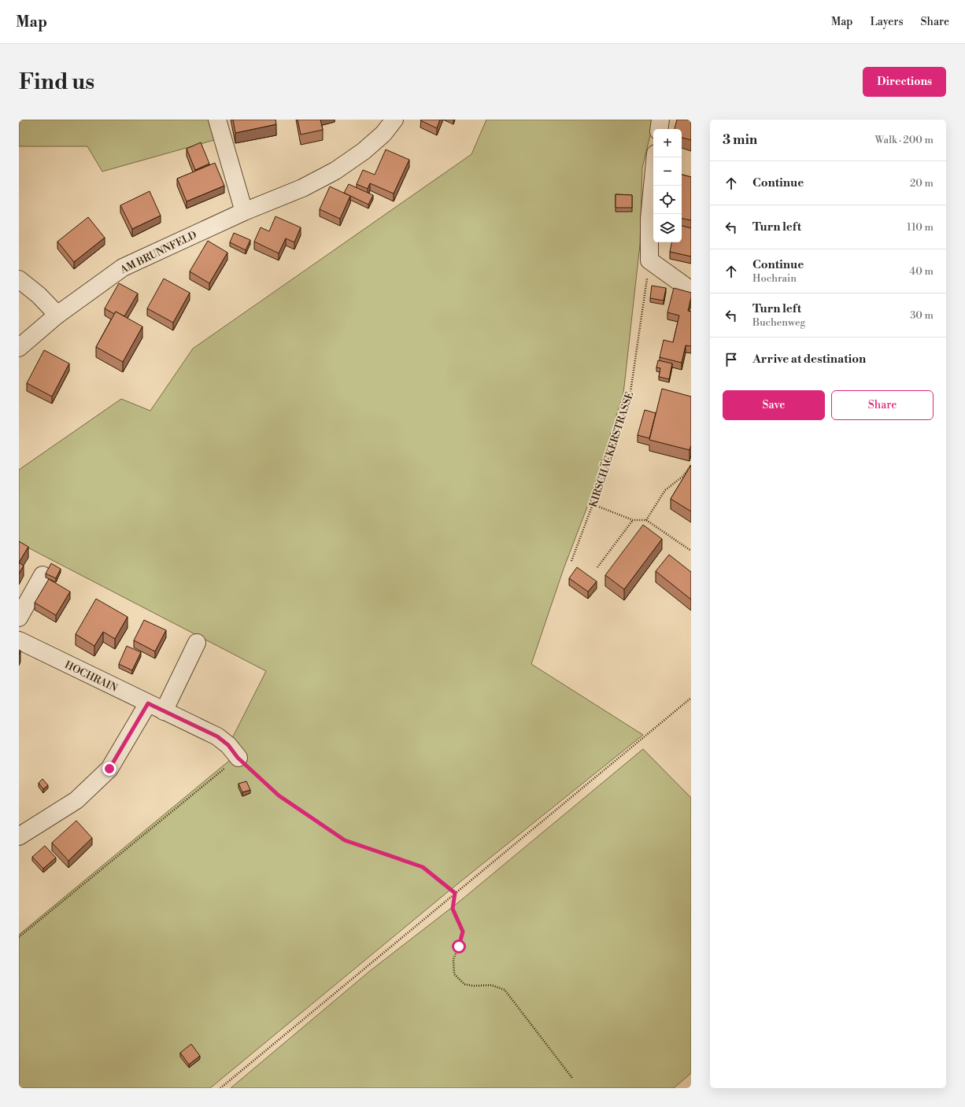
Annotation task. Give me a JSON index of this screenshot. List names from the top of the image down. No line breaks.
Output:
{"streets":{"street":["AM BRUNNFELD","HOCHRAIN"],"path":["KIRSCHÄCKERSTRASSE"]},"page":{"header":"Map","nav":["Map","Layers","Share"],"buttons":["Directions",["Save","Share"]],"title":"Find us","heading":["3 min","Walk · 200 m"],"map_buttons":["+","−"],"list":[["Continue","20 m"],["Turn left","110 m"],["Continue","Hochrain","40 m"],["Turn left","Buchenweg","30 m"],"Arrive at destination"]}}
